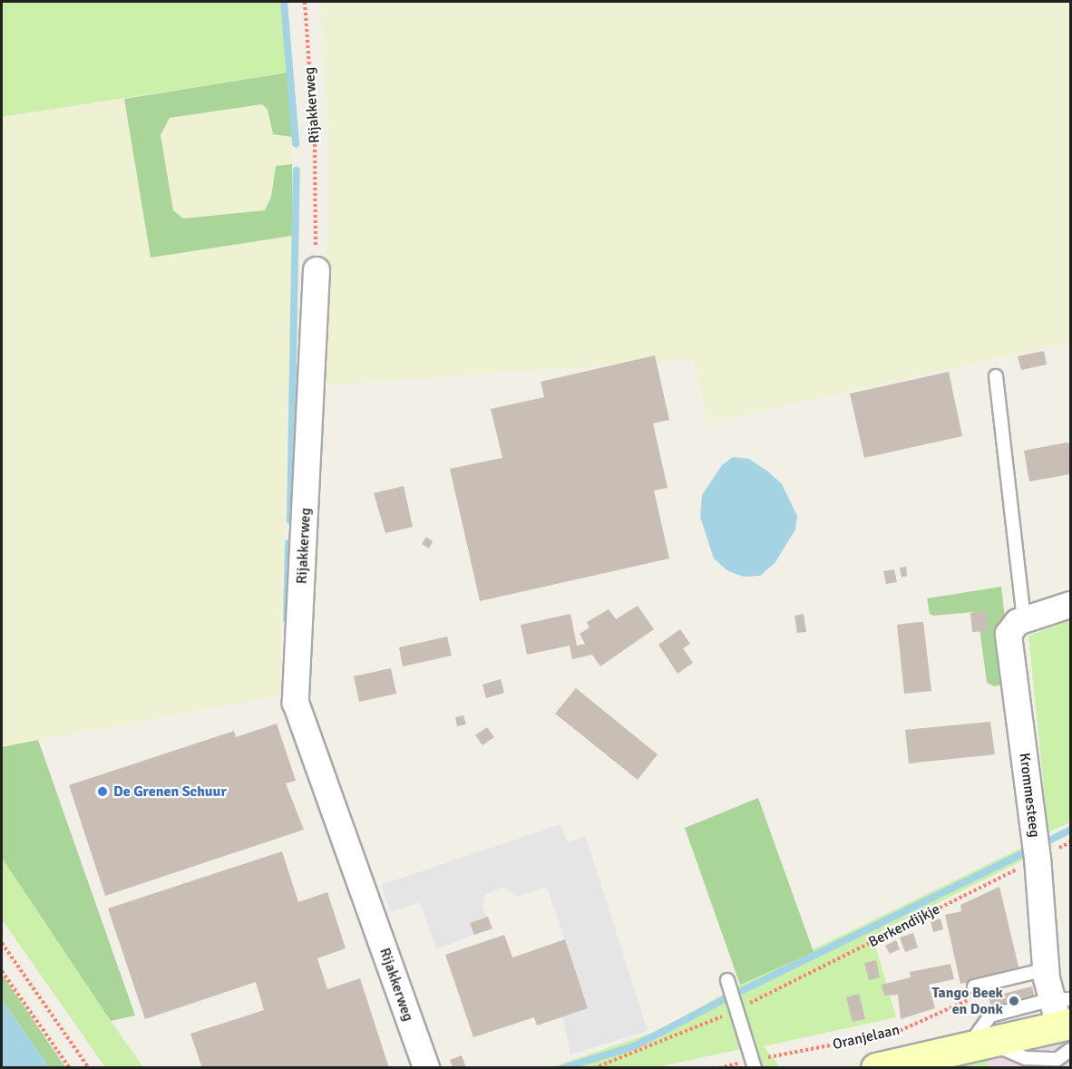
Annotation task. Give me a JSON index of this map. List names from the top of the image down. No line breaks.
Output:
{"streets":{"street":["Rijakkerweg","Krommesteeg"],"path":["Berkendijkje","Oranjelaan"]},"crossings":[["Krommesteeg","Berkendijkje"]],"places":["De Grenen Schuur","Tango Beek en Donk"]}
